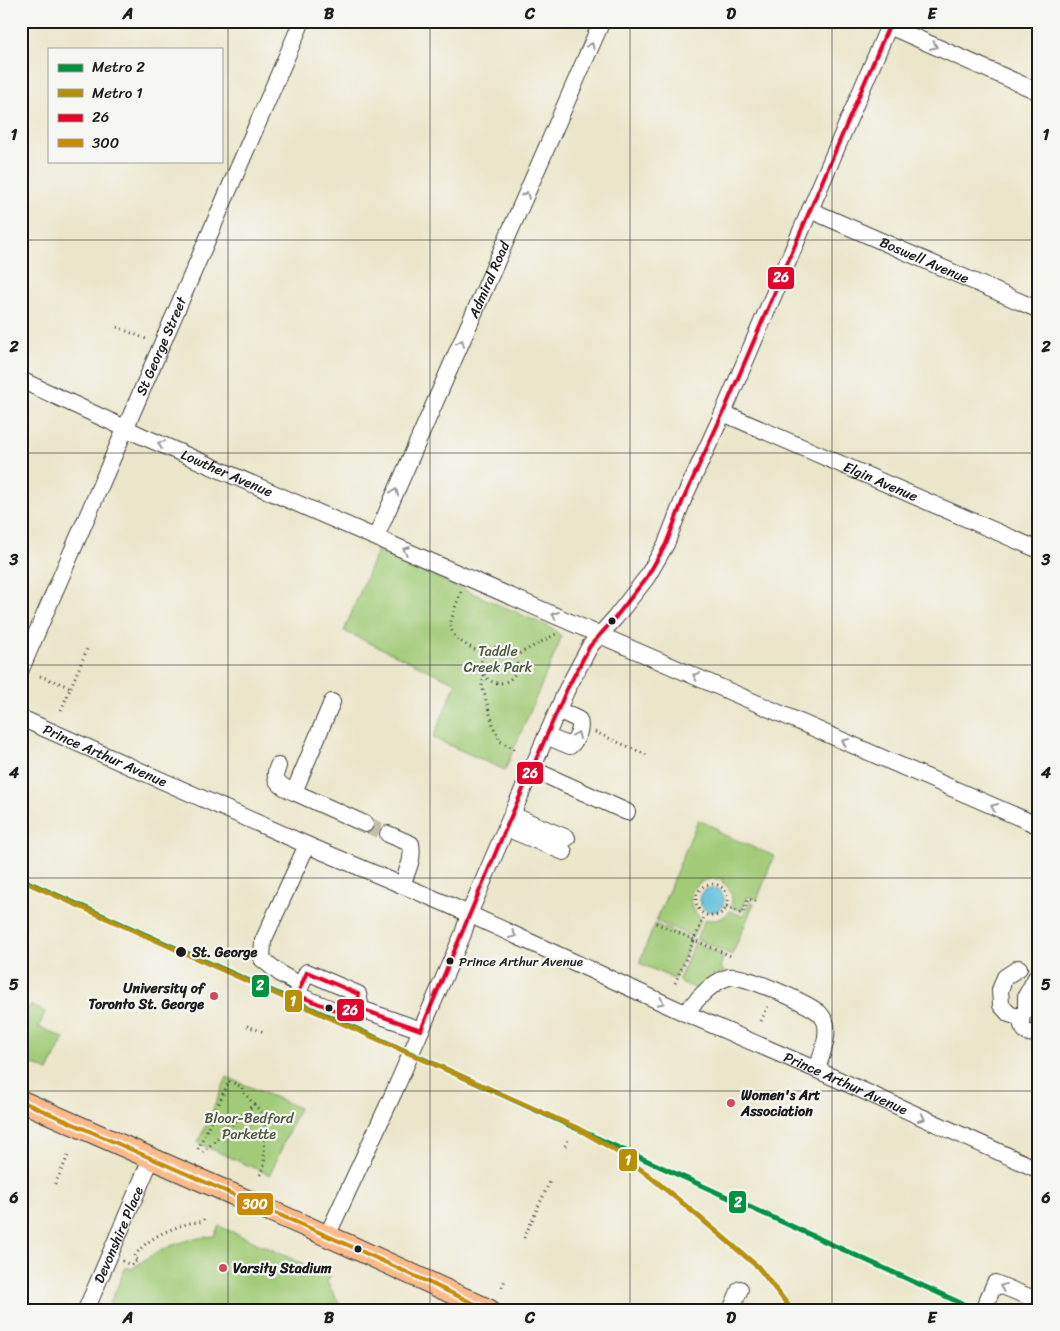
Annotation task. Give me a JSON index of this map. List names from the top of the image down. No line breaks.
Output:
{"streets":{"street":["Boswell Avenue","Admiral Road","St George Street","Lowther Avenue","Elgin Avenue","Prince Arthur Avenue","Devonshire Place"]},"crossings":[["Admiral Road","Lowther Avenue"],["St George Street","Lowther Avenue"]],"one_way":["Admiral Road","Lowther Avenue","Prince Arthur Avenue"],"parks":["Taddle Creek Park","Bloor-Bedford Parkette"],"places":["St. George","Prince Arthur Avenue","University of Toronto St. George","Women's Art Association","Varsity Stadium"],"lines":["transit line 26","metro line 2","metro line 1","transit line 300"],"legend":["Metro 2","Metro 1","26","300"],"grid":{"columns":["A","B","C","D","E"],"rows":["1","2","3","4","5","6"]}}
